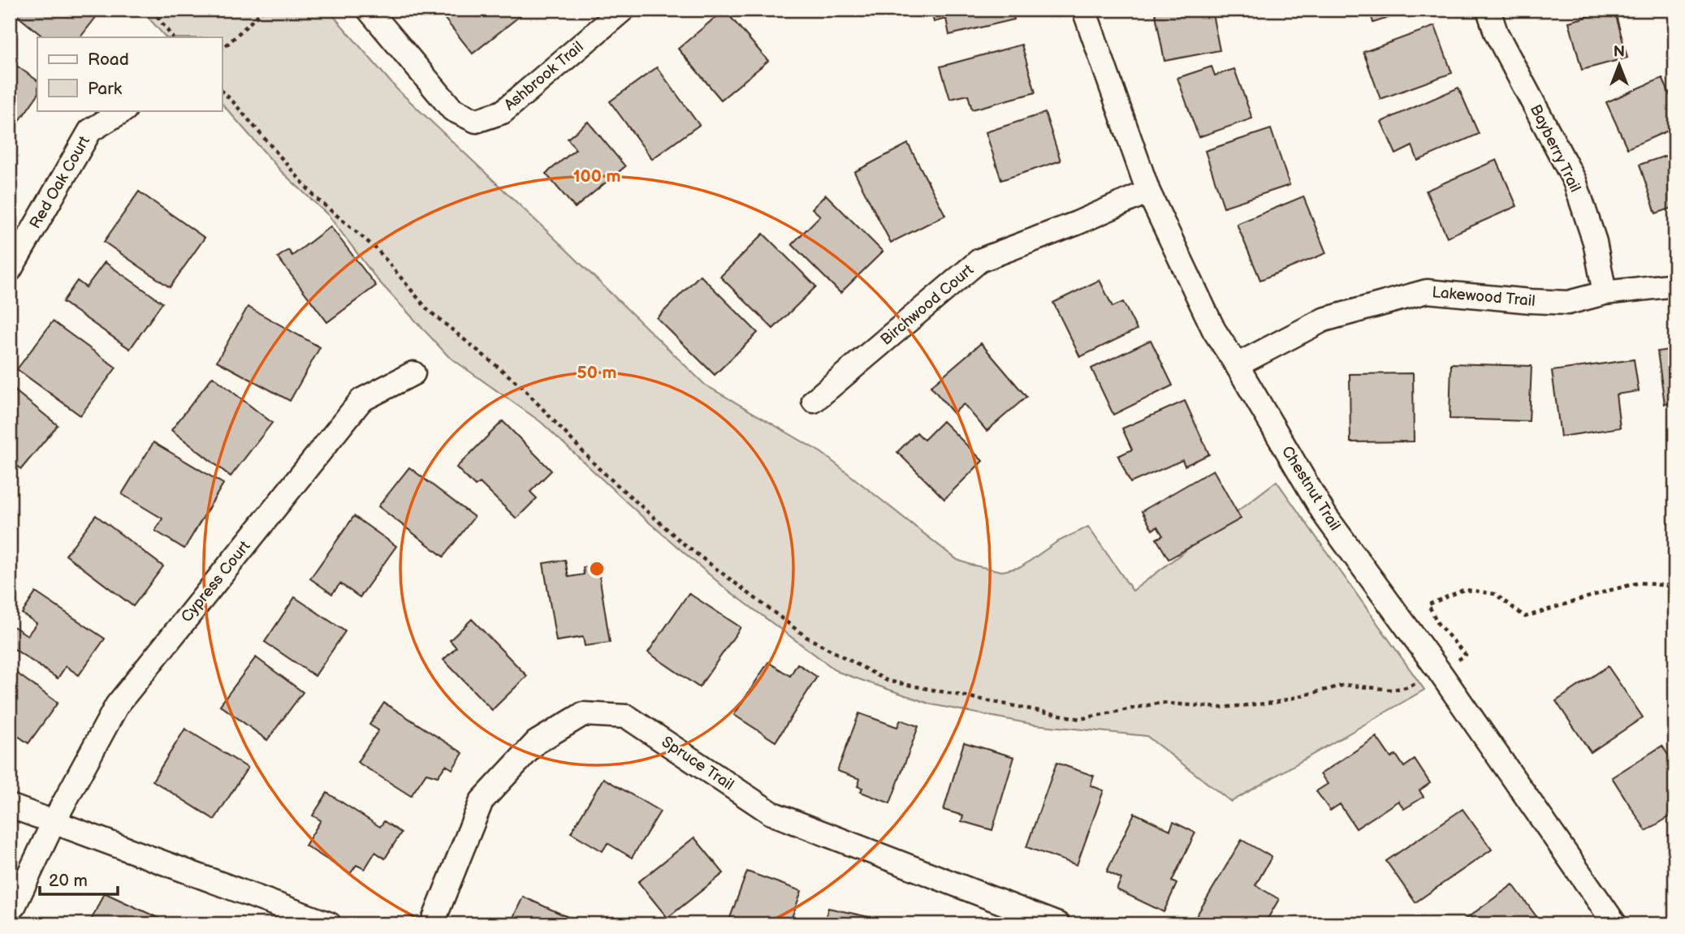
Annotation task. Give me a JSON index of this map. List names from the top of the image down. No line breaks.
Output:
{"streets":{"street":["Ashbrook Trail","Bayberry Trail","Red Oak Court","Lakewood Trail","Birchwood Court","Chestnut Trail","Cypress Court","Spruce Trail"]},"crossings":[["Bayberry Trail","Lakewood Trail"],["Lakewood Trail","Chestnut Trail"],["Birchwood Court","Chestnut Trail"]],"legend":["Road","Park"],"scale_bar":"20 m","north":"top","rings":["100 m","50 m"]}
